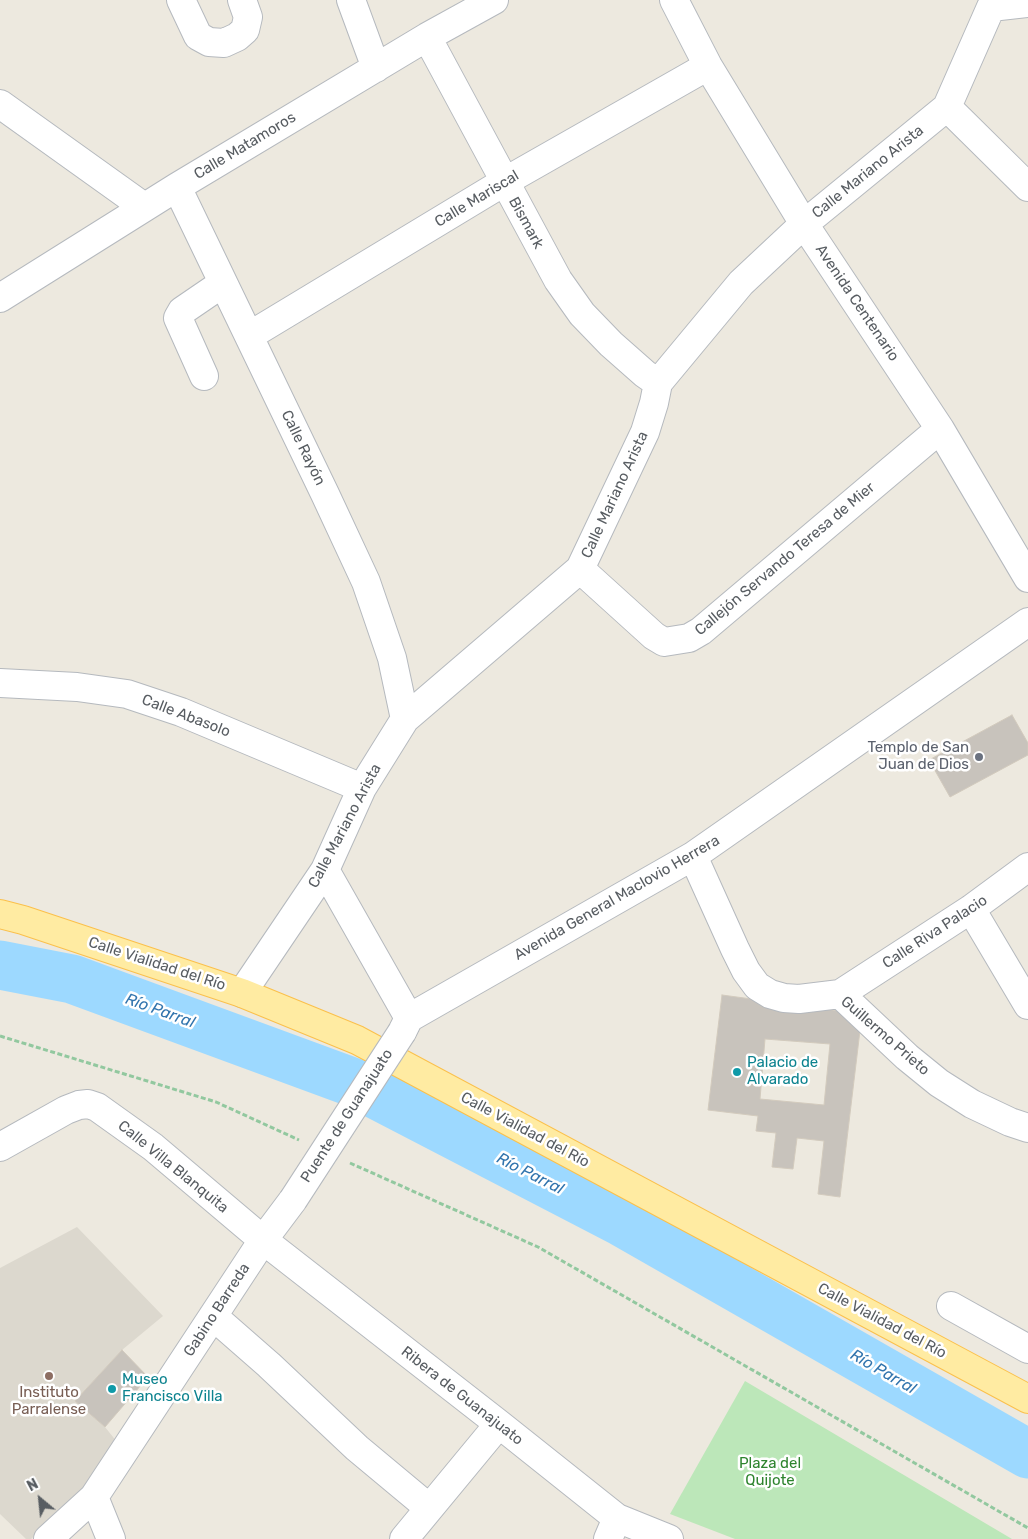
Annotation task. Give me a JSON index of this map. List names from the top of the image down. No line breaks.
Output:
{"streets":{"main road":["Calle Vialidad del Río"],"street":["Calle Matamoros","Calle Mariano Arista","Calle Mariscal","Bismark","Avenida Centenario","Calle Rayón","Callejón Servando Teresa de Mier","Calle Abasolo","Avenida General Maclovio Herrera","Calle Riva Palacio","Guillermo Prieto","Puente de Guanajuato","Calle Villa Blanquita","Gabino Barreda","Ribera de Guanajuato"]},"crossings":[["Calle Matamoros","Bismark"],["Calle Matamoros","Calle Rayón"],["Calle Mariano Arista","Bismark"],["Calle Mariano Arista","Avenida Centenario"],["Calle Mariano Arista","Calle Rayón"],["Calle Mariano Arista","Callejón Servando Teresa de Mier"],["Calle Mariano Arista","Calle Abasolo"],["Calle Mariano Arista","Calle Vialidad del Río"],["Calle Mariscal","Bismark"],["Calle Mariscal","Avenida Centenario"],["Calle Mariscal","Calle Rayón"],["Avenida Centenario","Callejón Servando Teresa de Mier"],["Avenida General Maclovio Herrera","Guillermo Prieto"],["Avenida General Maclovio Herrera","Puente de Guanajuato"],["Calle Riva Palacio","Guillermo Prieto"],["Puente de Guanajuato","Gabino Barreda"],["Calle Villa Blanquita","Gabino Barreda"],["Calle Villa Blanquita","Ribera de Guanajuato"],["Gabino Barreda","Ribera de Guanajuato"]],"water":["Río Parral"],"parks":["Plaza del Quijote"],"places":["Templo de San Juan de Dios","Palacio de Alvarado","Instituto Parralense","Museo Francisco Villa"],"north":"top left"}
